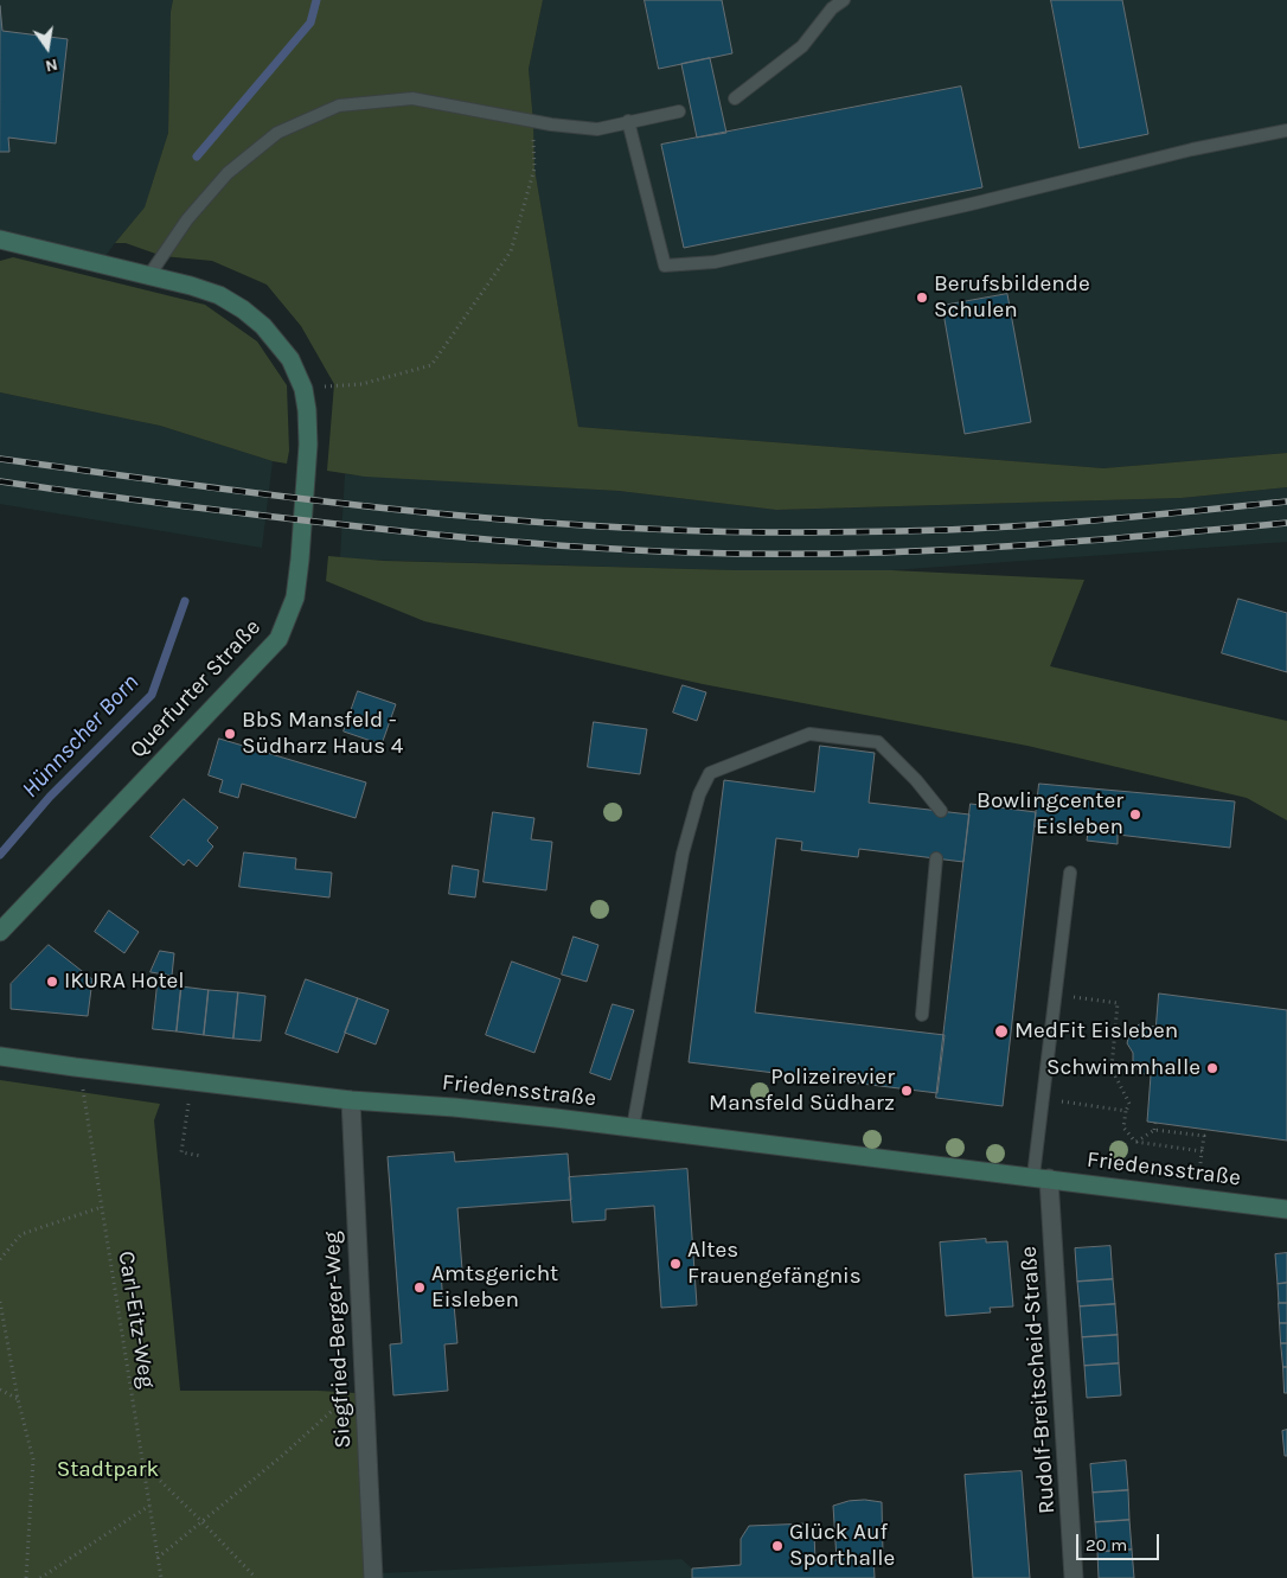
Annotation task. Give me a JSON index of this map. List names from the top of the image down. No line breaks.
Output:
{"streets":{"main road":["Querfurter Straße","Friedensstraße"],"street":["Siegfried-Berger-Weg","Rudolf-Breitscheid-Straße"],"path":["Carl-Eitz-Weg"]},"crossings":[["Friedensstraße","Carl-Eitz-Weg"],["Friedensstraße","Siegfried-Berger-Weg"],["Friedensstraße","Rudolf-Breitscheid-Straße"]],"water":["Hünnscher Born"],"parks":["Stadtpark"],"places":["Berufsbildende Schulen","BbS Mansfeld - Südharz Haus 4","Bowlingcenter Eisleben","IKURA Hotel","MedFit Eisleben","Schwimmhalle","Polizeirevier Mansfeld Südharz","Altes Frauengefängnis","Amtsgericht Eisleben","Glück Auf Sporthalle"],"scale_bar":"20 m","north":"bottom"}
